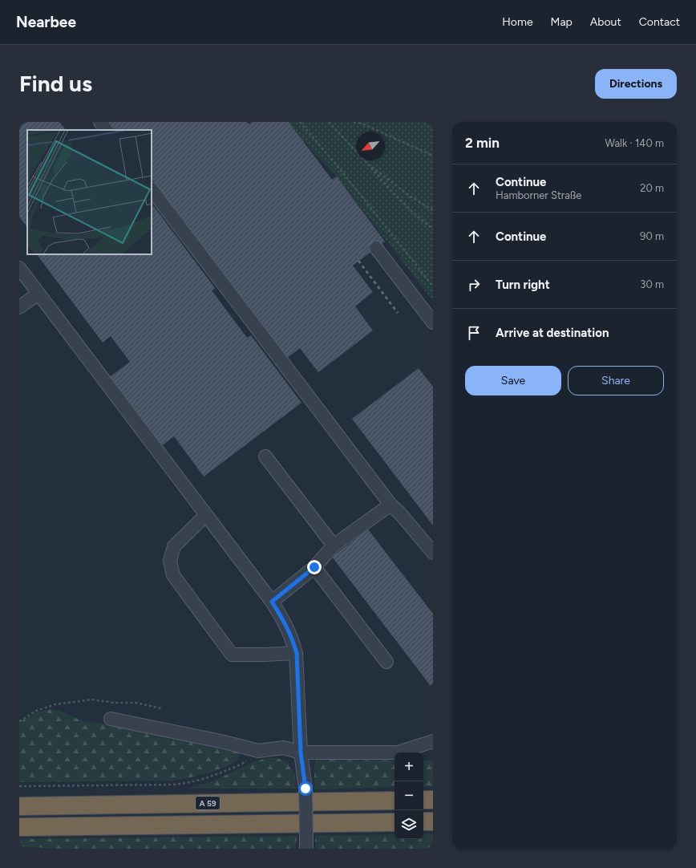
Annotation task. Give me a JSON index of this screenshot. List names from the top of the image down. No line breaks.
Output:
{"streets":{"highway":["A 59"]},"north":"bottom left","page":{"header":"Nearbee","nav":["Home","Map","About","Contact"],"buttons":["Directions",["Save","Share"]],"title":"Find us","heading":["2 min","Walk · 140 m"],"list":[["Continue","Hamborner Straße","20 m"],["Continue","90 m"],["Turn right","30 m"],"Arrive at destination"],"map_buttons":["+","−"]}}
